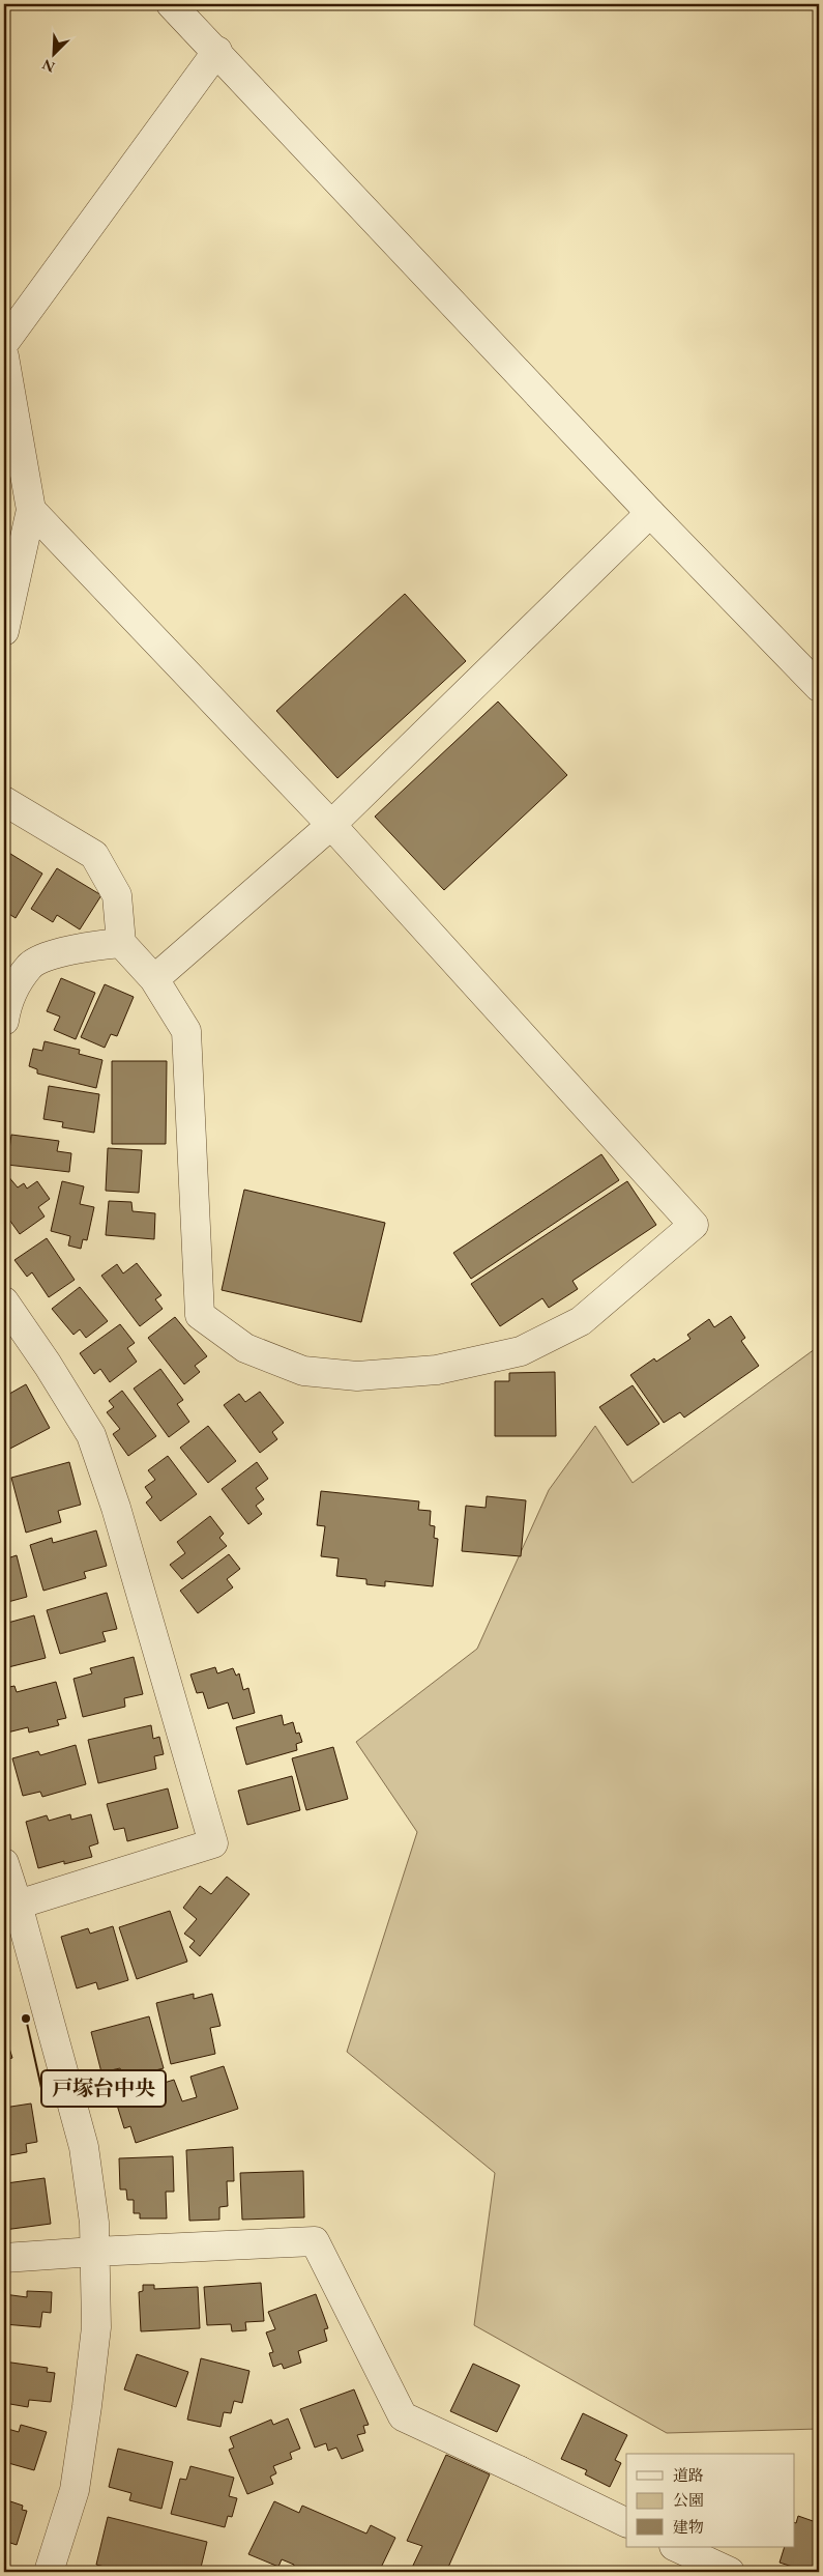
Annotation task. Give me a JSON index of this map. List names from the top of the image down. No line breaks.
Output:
{"places":["戸塚台中央"],"legend":["道路","公園","建物"],"north":"bottom left"}
